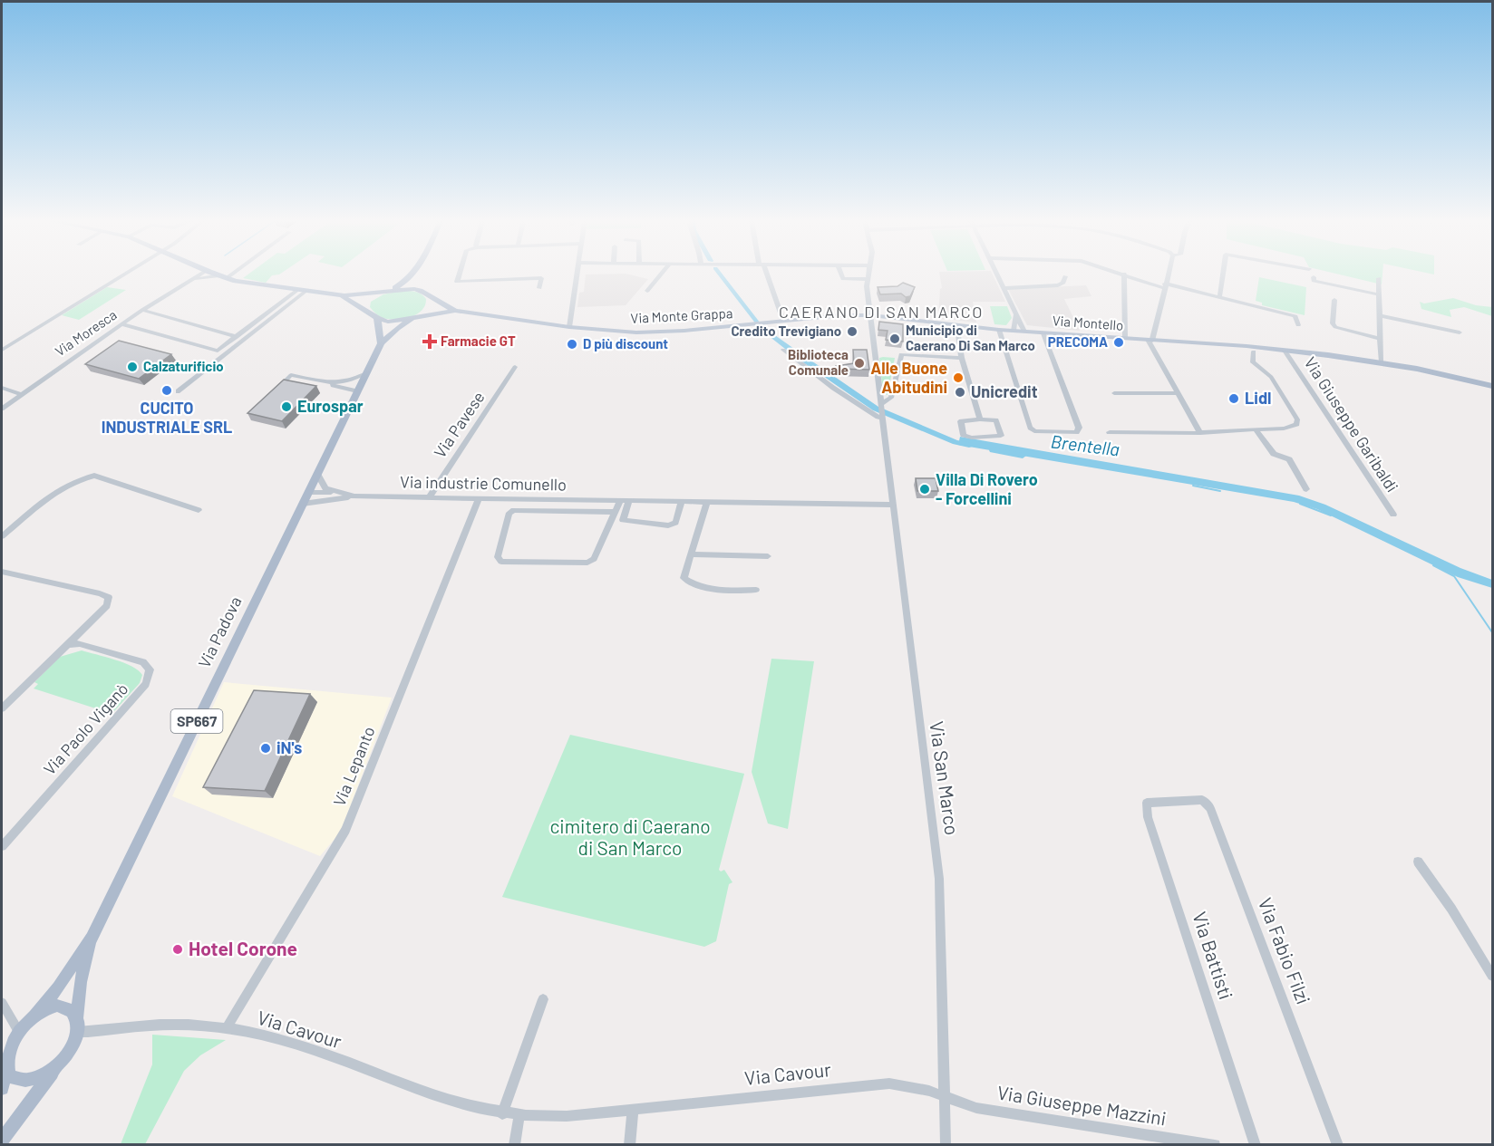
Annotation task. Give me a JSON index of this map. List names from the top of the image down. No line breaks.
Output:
{"streets":{"main road":["Via Monte Grappa","Via Montello","Via Padova","SP667"],"street":["Via Moresca","Via Pavese","Via Giuseppe Garibaldi","Via industrie Comunello","Via Paolo Viganò","Via Lepanto","Via San Marco","Via Fabio Filzi","Via Battisti","Via Cavour","Via Giuseppe Mazzini"]},"crossings":[["Via Monte Grappa","Via Montello"],["Via Monte Grappa","Via Padova"],["Via Monte Grappa","Via San Marco"],["Via Montello","Via Giuseppe Garibaldi"],["Via Montello","Via San Marco"],["Via Pavese","Via industrie Comunello"],["Via industrie Comunello","Via Lepanto"],["Via industrie Comunello","Via San Marco"],["Via Padova","Via Cavour"],["Via Lepanto","Via Cavour"],["Via San Marco","Via Cavour"],["Via San Marco","Via Giuseppe Mazzini"],["Via Fabio Filzi","Via Battisti"],["Via Cavour","Via Giuseppe Mazzini"]],"districts":["CAERANO DI SAN MARCO"],"water":["Brentella"],"parks":["cimitero di Caerano di San Marco"],"places":{"other":["Credito Trevigiano","Municipio di Caerano Di San Marco","PRECOMA","D più discount","Biblioteca Comunale","Calzaturificio","Alle Buone Abitudini","CUCITO INDUSTRIALE SRL","Unicredit","Lidl","Eurospar","Villa Di Rovero - Forcellini","iN's","Hotel Corone"],"health":["Farmacie GT"]}}
